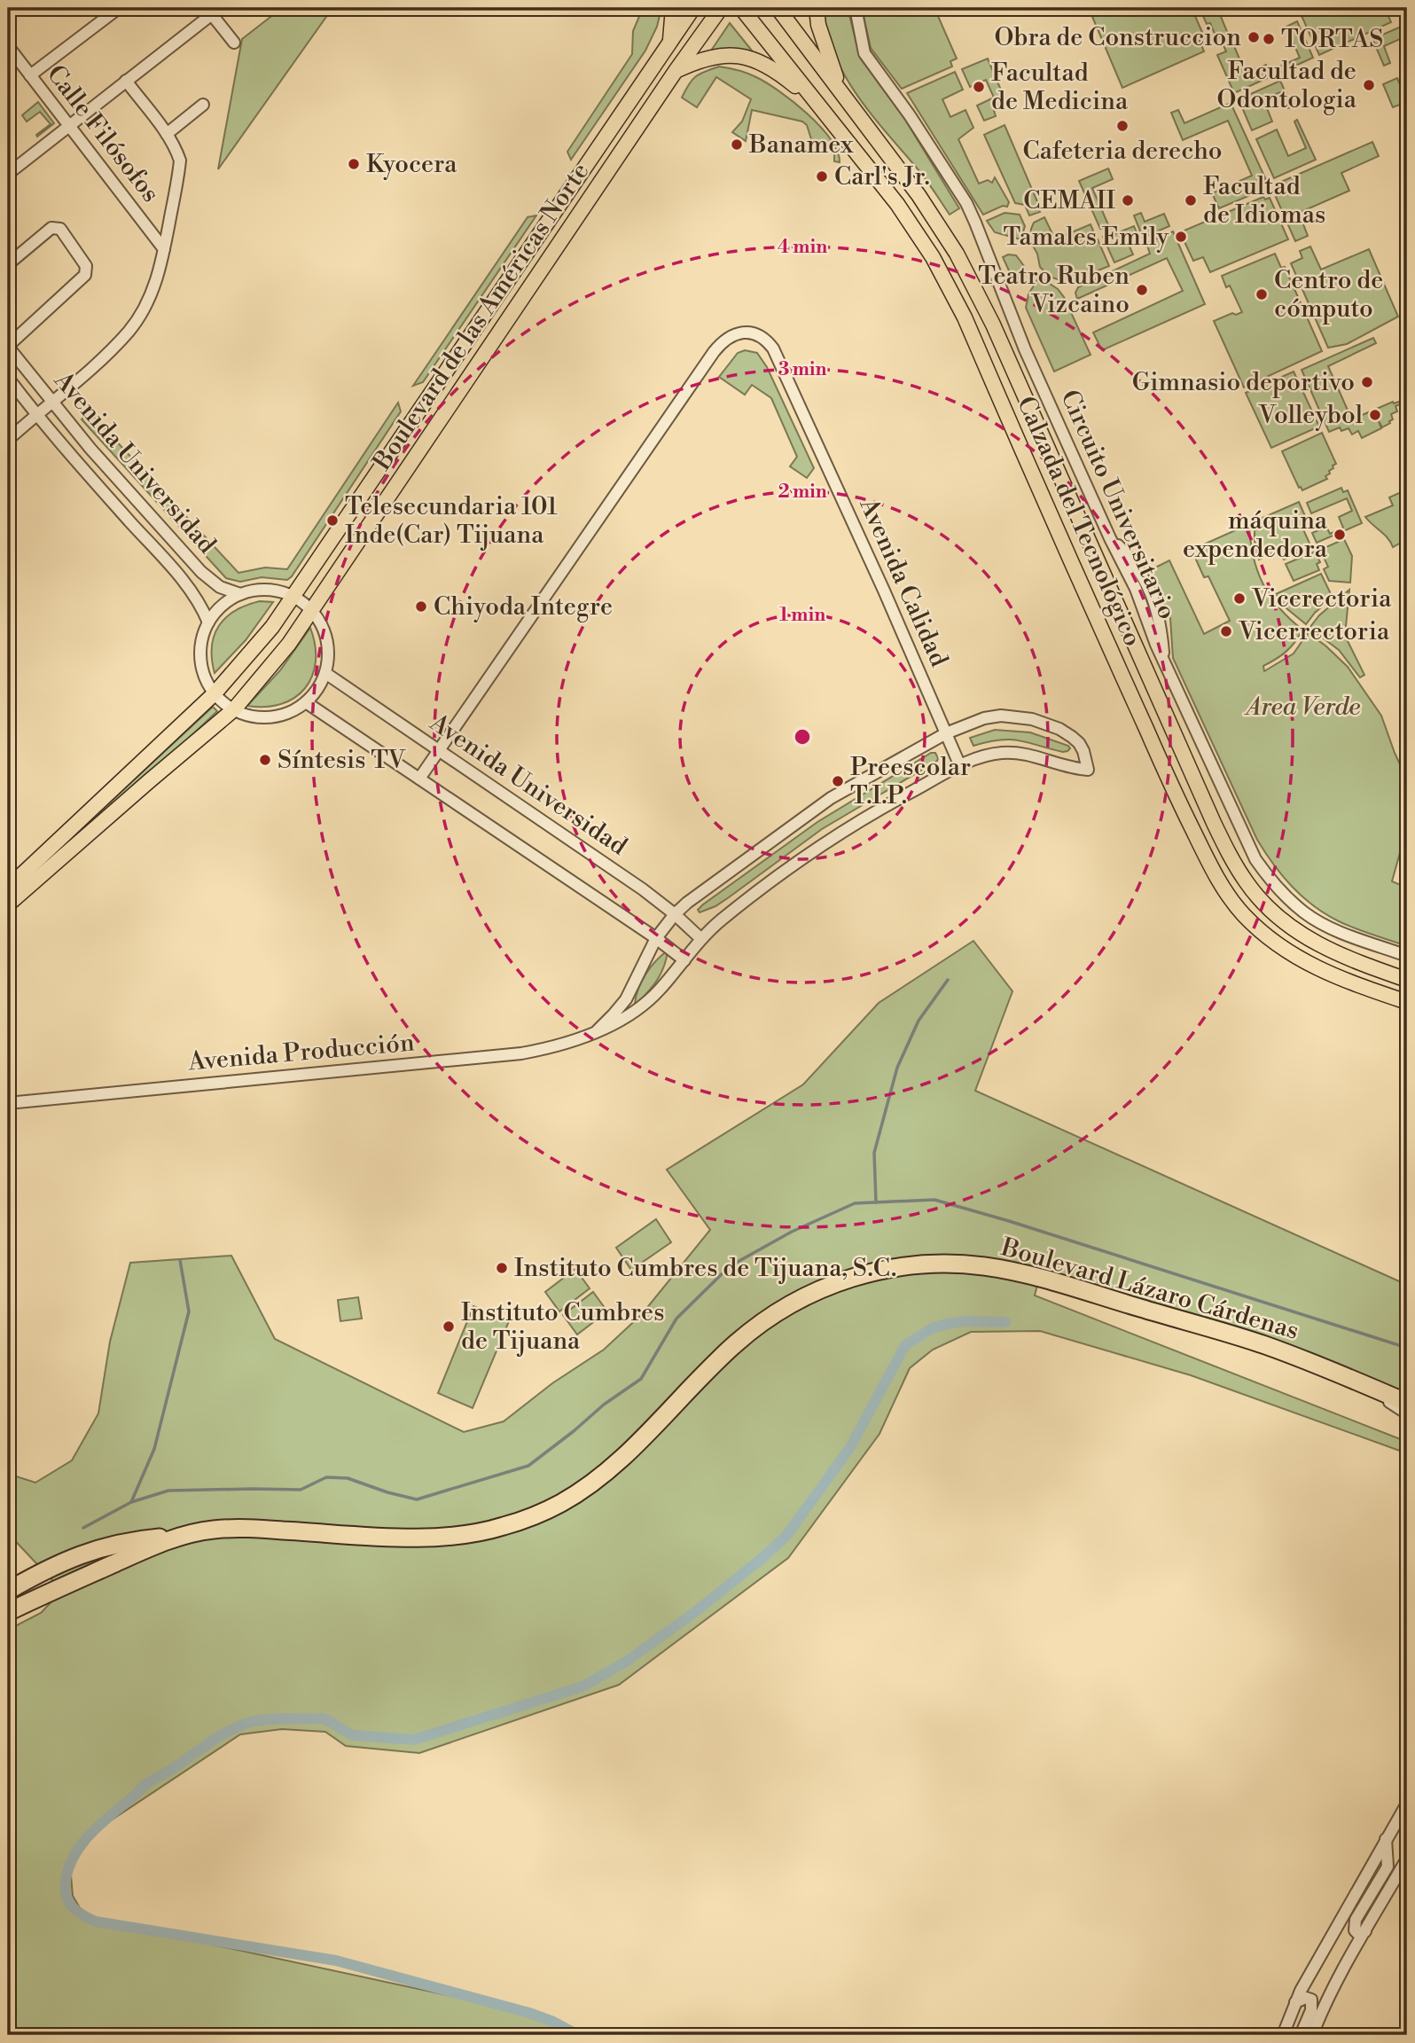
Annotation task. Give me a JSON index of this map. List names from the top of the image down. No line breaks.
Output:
{"streets":{"highway":["Boulevard Lázaro Cárdenas"],"main road":["Boulevard de las Américas Norte","Calzada del Tecnológico"],"street":["Calle Filósofos","Avenida Universidad","Circuito Universitario","Avenida Calidad","Avenida Producción"]},"crossings":[["Avenida Universidad","Avenida Calidad"],["Avenida Universidad","Avenida Producción"],["Avenida Calidad","Avenida Producción"]],"parks":["Area Verde"],"places":["Obra de Construccion","TORTAS","Facultad de Odontologia","Facultad de Medicina","Cafeteria derecho","Banamex","Kyocera","Carl's Jr.","CEMAII","Facultad de Idiomas","Tamales Emily","Teatro Ruben Vizcaino","Centro de cómputo","Gimnasio deportivo","Volleybol","Telesecundaria 101 Inde(Car) Tijuana","máquina expendedora","Vicerectoria","Chiyoda Integre","Vicerrectoria","Síntesis TV","Preescolar T.I.P.","Instituto Cumbres de Tijuana, S.C.","Instituto Cumbres de Tijuana"],"rings":["4 min","3 min","2 min","1 min"]}
